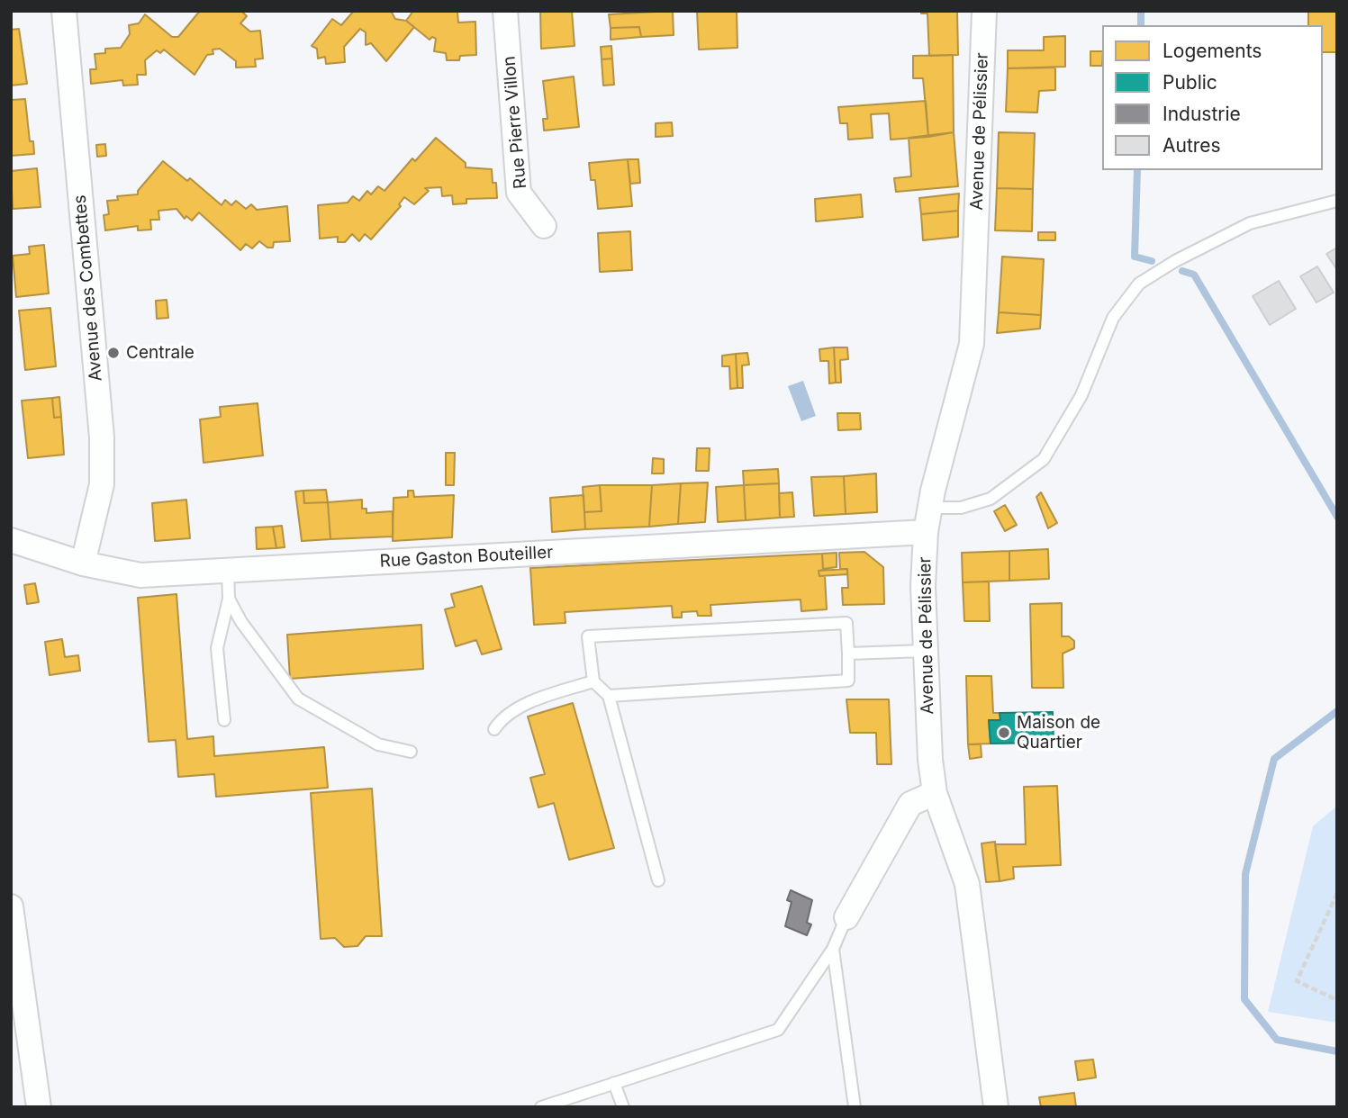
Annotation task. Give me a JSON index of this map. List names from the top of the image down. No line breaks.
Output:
{"streets":{"street":["Rue Pierre Villon","Avenue de Pélissier","Avenue des Combettes","Rue Gaston Bouteiller"]},"crossings":[["Avenue de Pélissier","Rue Gaston Bouteiller"],["Avenue des Combettes","Rue Gaston Bouteiller"]],"places":["Centrale","Maison de Quartier"],"legend":["Logements","Public","Industrie","Autres"]}
